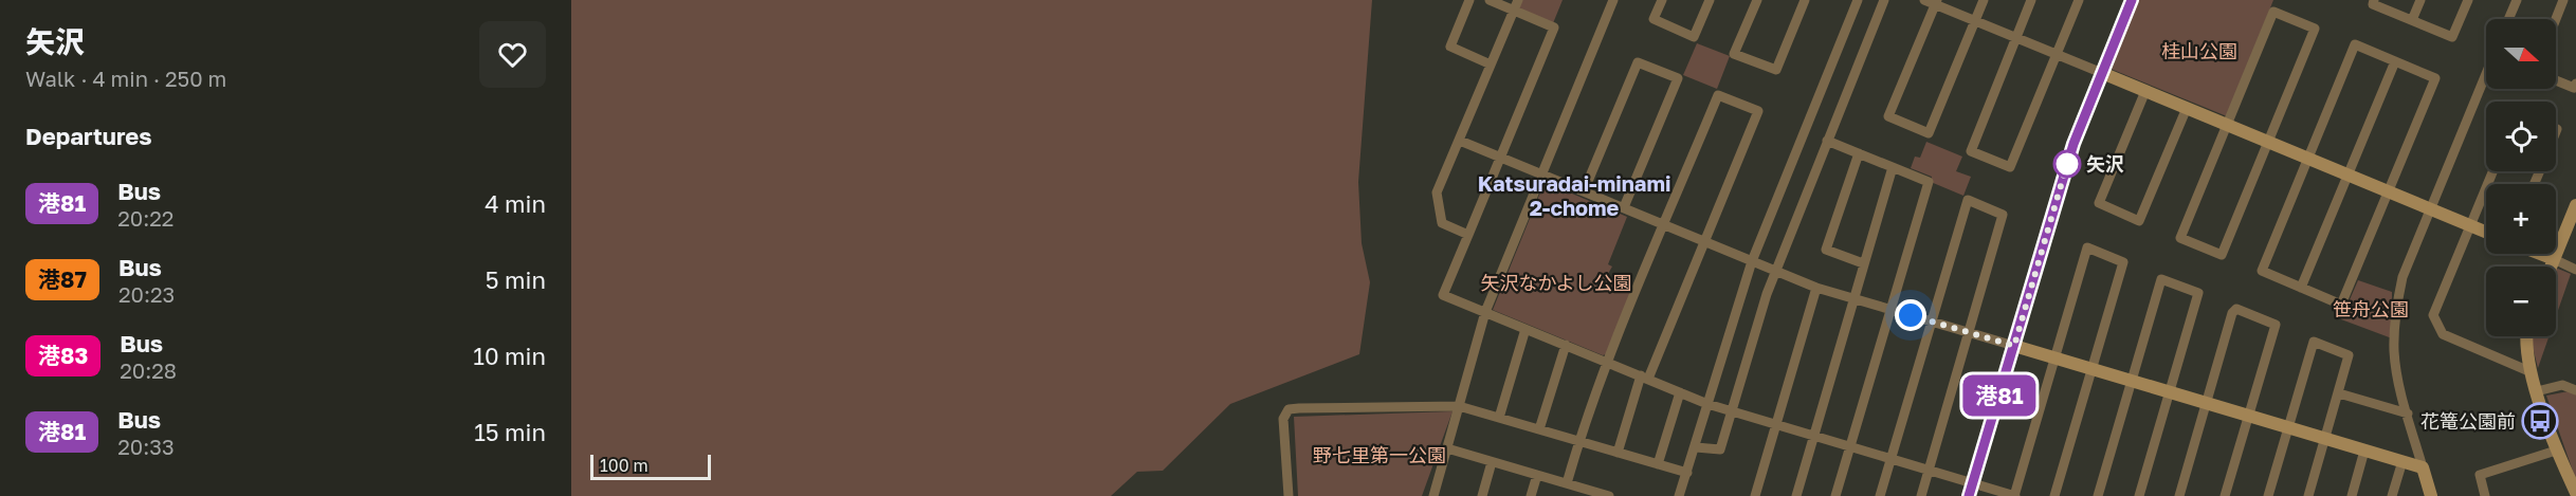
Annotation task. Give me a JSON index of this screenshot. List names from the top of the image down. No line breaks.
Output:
{"districts":["Katsuradai-minami 2-chome"],"parks":["桂山公園","矢沢なかよし公園","笹舟公園","野七里第一公園"],"places":{"other":["矢沢"],"bus stop":["花篭公園前"]},"lines":["bus line 港81"],"scale_bar":"100 m","north":"right","page":{"heading":[["矢沢","Walk · 4 min · 250 m"],"Departures"],"on_map":"港81","map_buttons":["+","−"],"list":[{"mark":"港81","name":"Bus","note":"20:22","value":"4 min"},{"mark":"港87","name":"Bus","note":"20:23","value":"5 min"},{"mark":"港83","name":"Bus","note":"20:28","value":"10 min"},{"mark":"港81","name":"Bus","note":"20:33","value":"15 min"}],"scale":"100 m"}}
